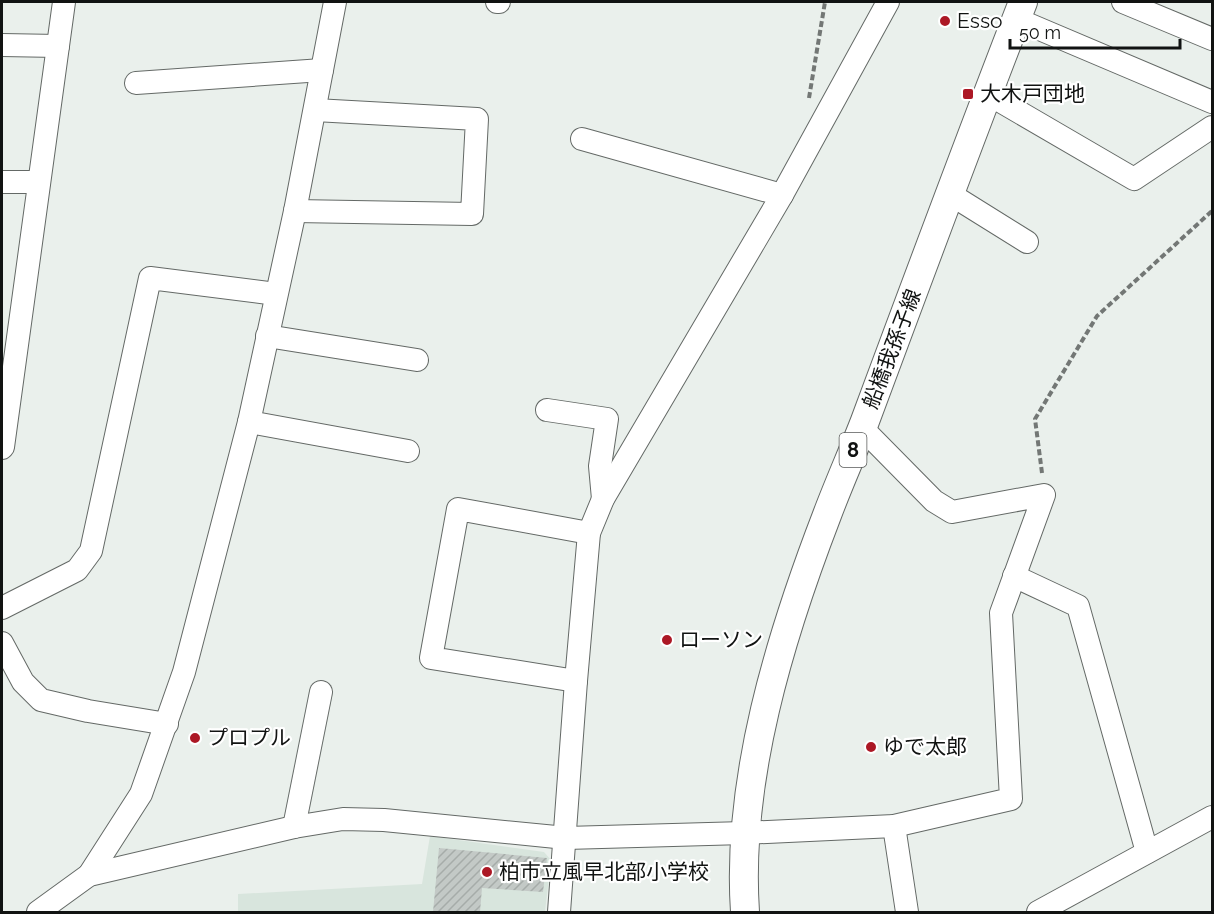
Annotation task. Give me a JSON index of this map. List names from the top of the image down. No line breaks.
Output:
{"streets":{"main road":["船橋我孫子線","8"]},"places":{"other":["Esso","ローソン","プロプル","ゆで太郎","柏市立風早北部小学校"],"transit":["大木戸団地"]},"scale_bar":"50 m"}
